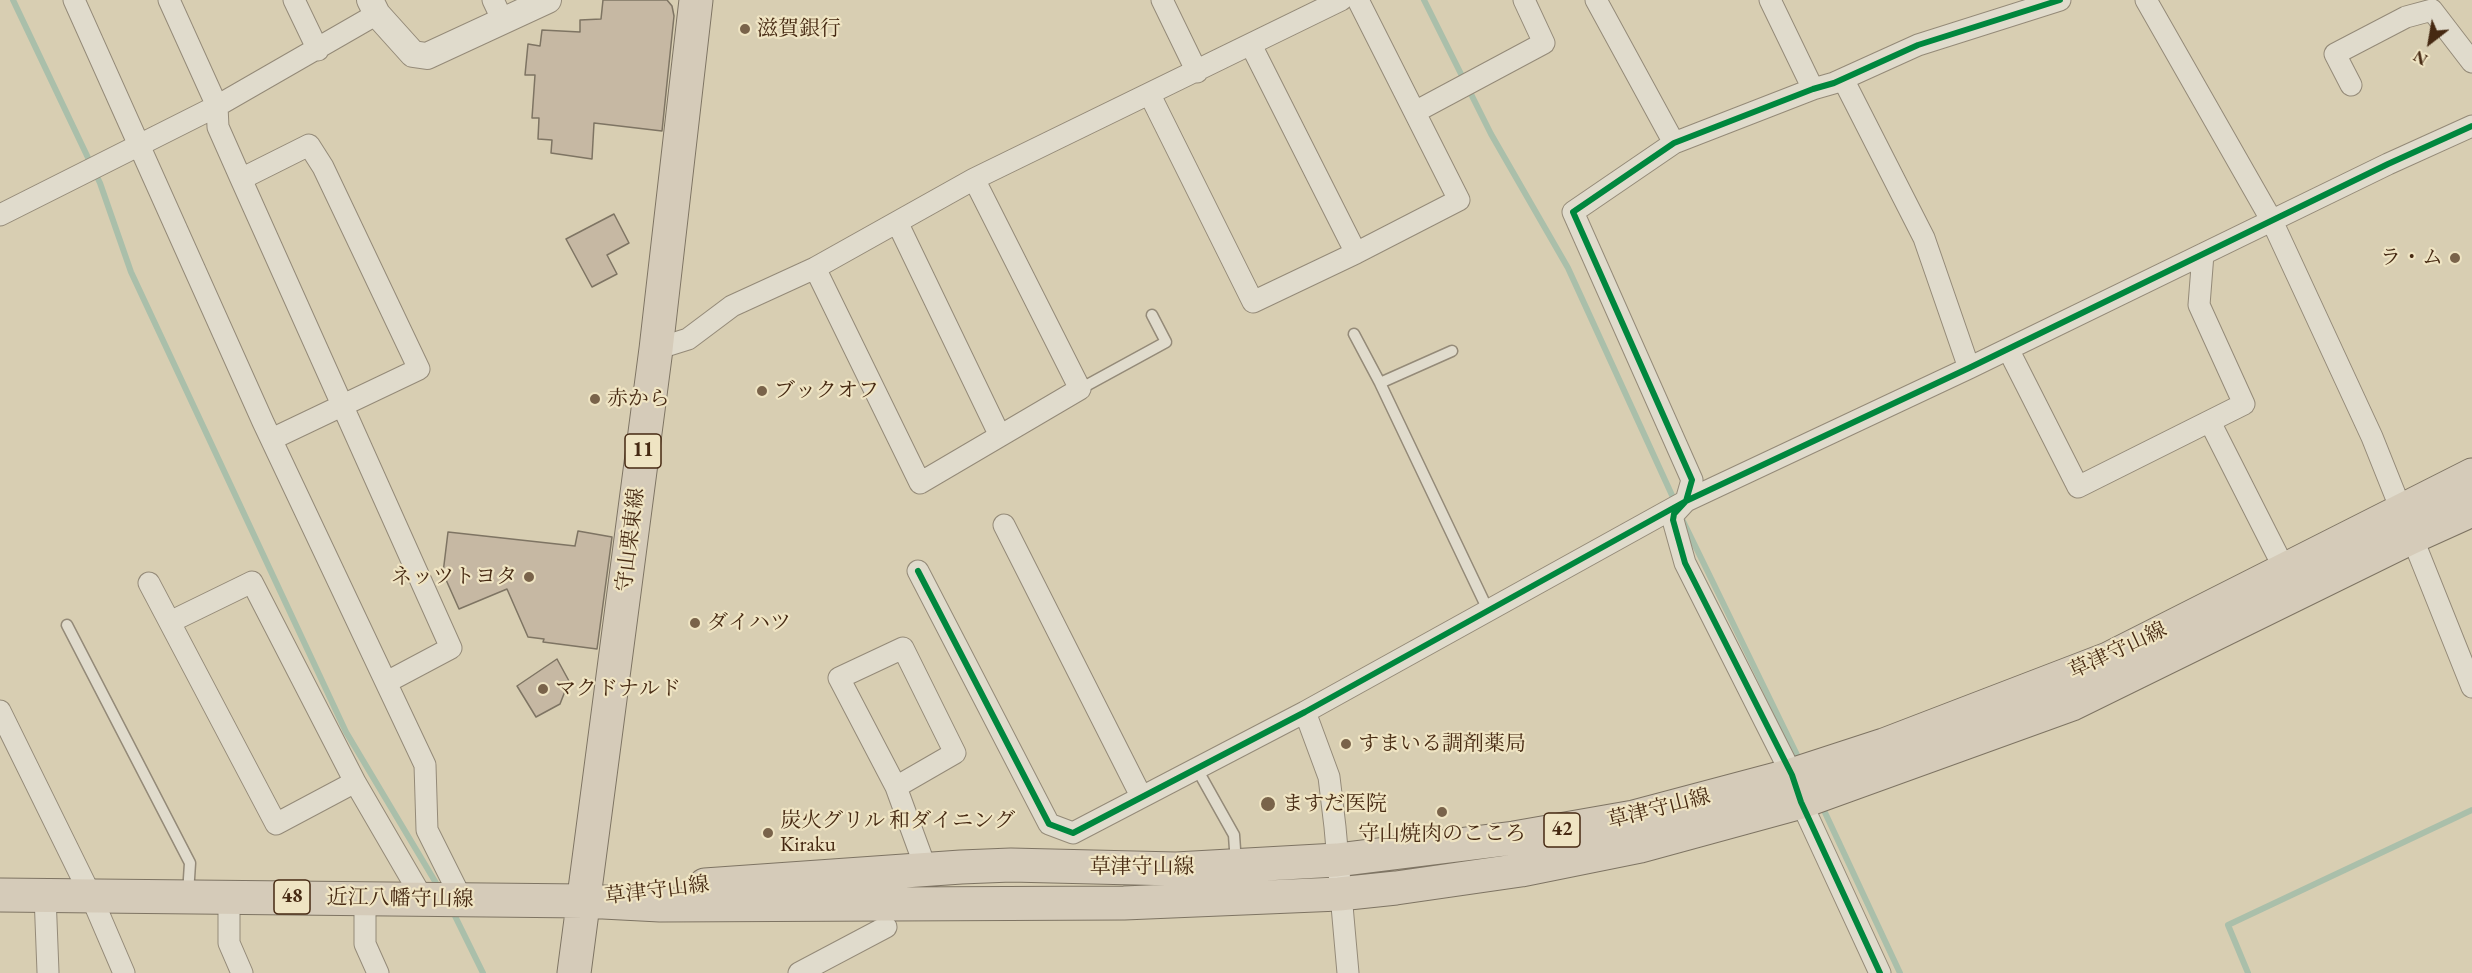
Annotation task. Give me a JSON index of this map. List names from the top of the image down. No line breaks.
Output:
{"streets":{"main road":["11","守山栗東線","草津守山線","42","48","近江八幡守山線"]},"crossings":[["守山栗東線","草津守山線"],["守山栗東線","近江八幡守山線"],["草津守山線","近江八幡守山線"]],"places":["滋賀銀行","ラ・ム","ブックオフ","赤から","ネッツトヨタ","ダイハツ","マクドナルド","すまいる調剤薬局","ますだ医院","守山焼肉のこころ","炭火グリル 和ダイニング Kiraku"],"north":"bottom left"}
